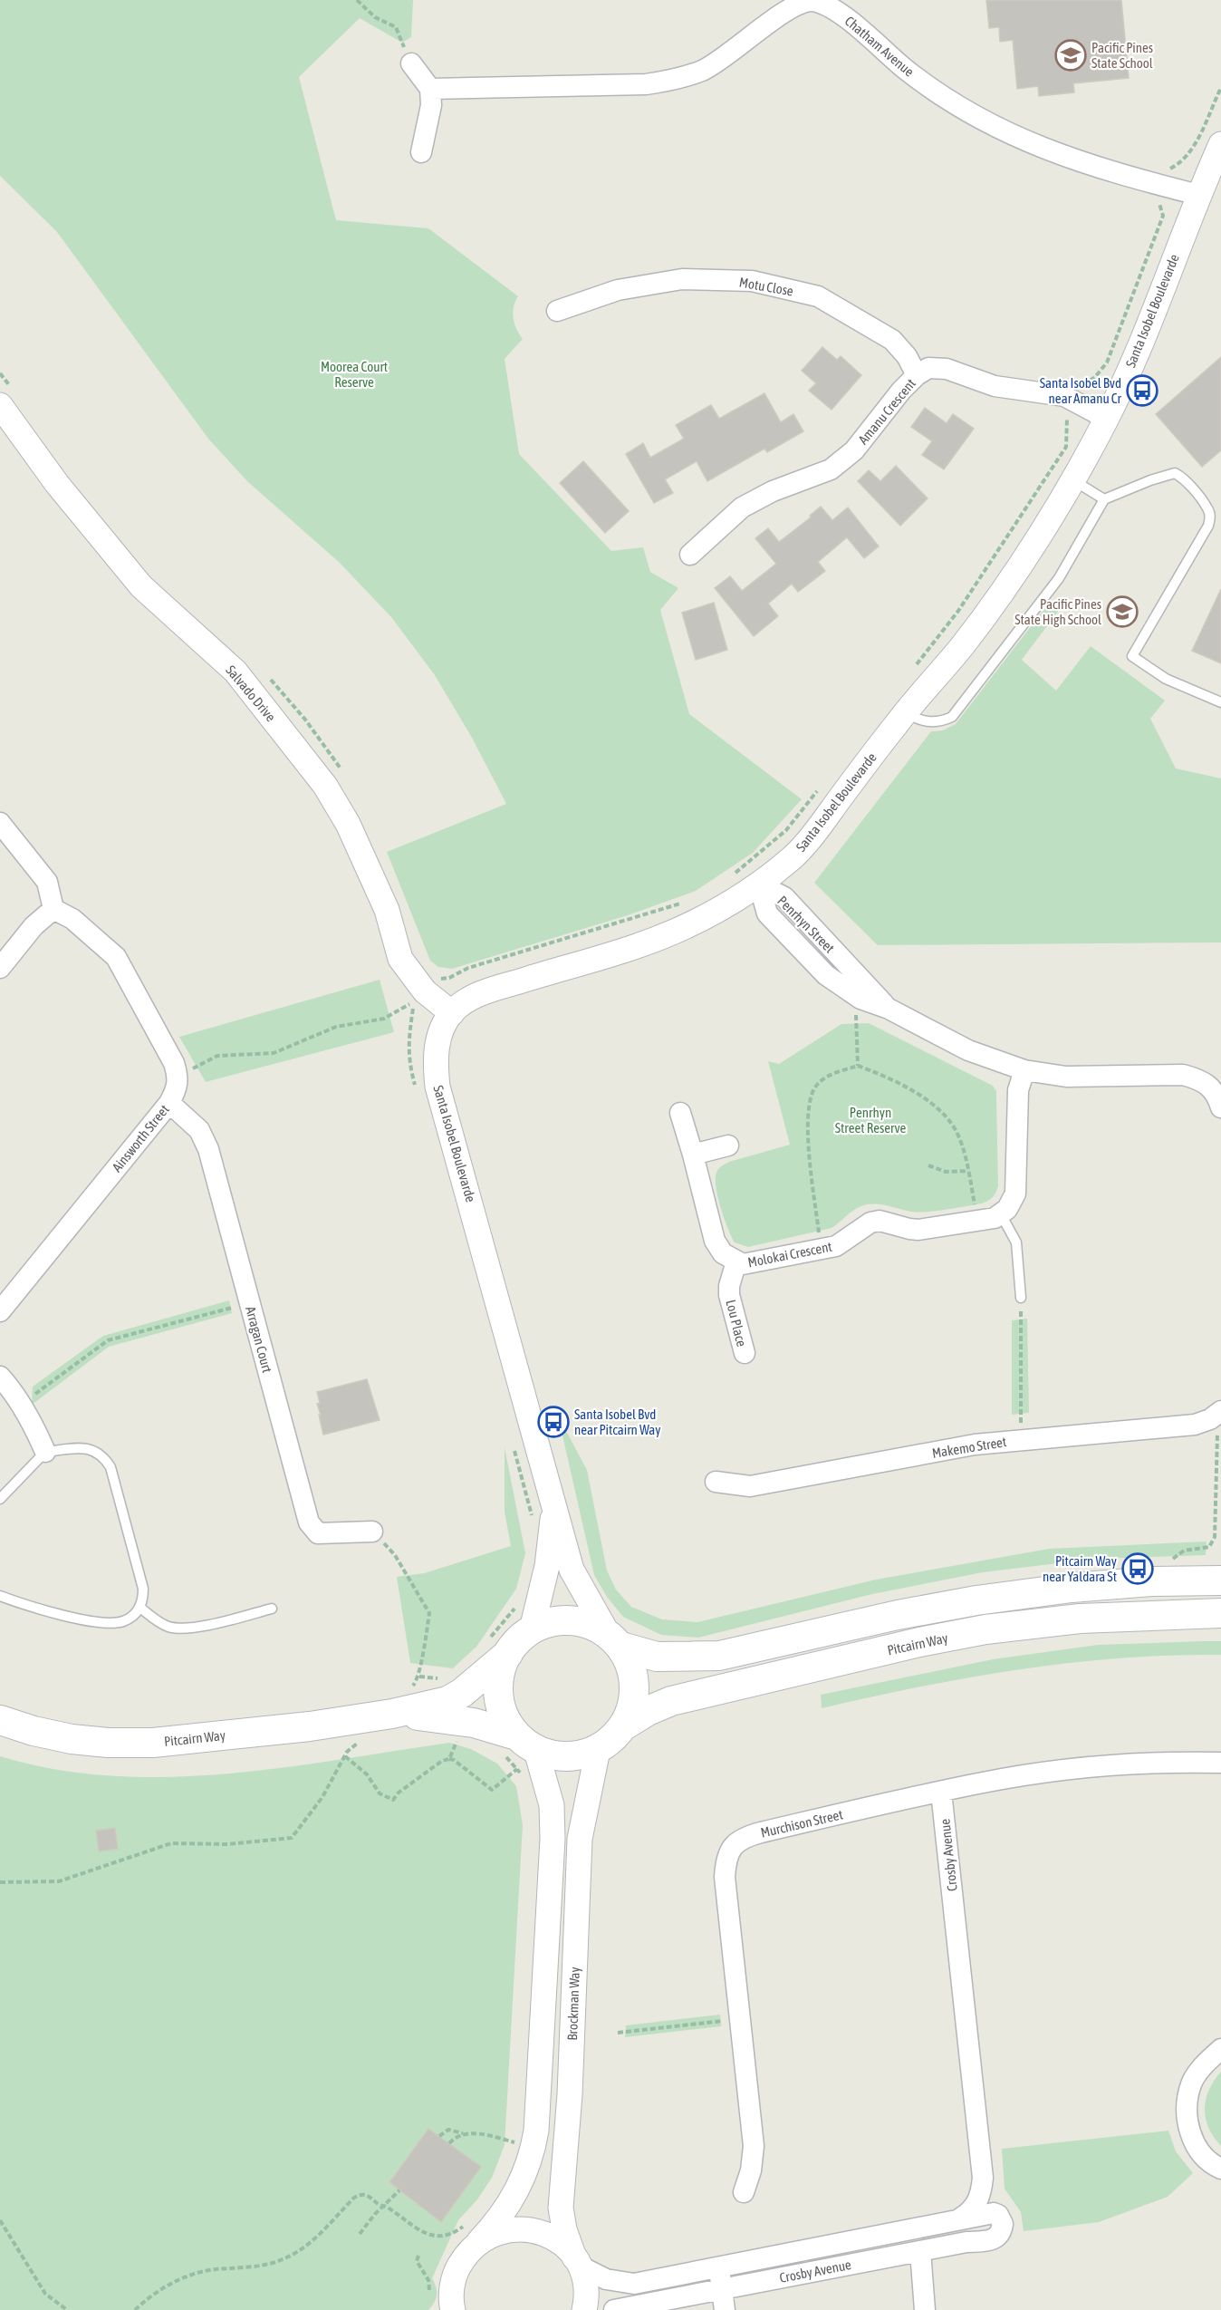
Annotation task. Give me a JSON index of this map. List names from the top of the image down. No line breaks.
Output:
{"streets":{"main road":["Pitcairn Way"],"street":["Chatham Avenue","Motu Close","Santa Isobel Boulevarde","Amanu Crescent","Salvado Drive","Penrhyn Street","Ainsworth Street","Molokai Crescent","Lou Place","Arragan Court","Makemo Street","Murchison Street","Crosby Avenue","Brockman Way"]},"crossings":[["Chatham Avenue","Santa Isobel Boulevarde"],["Motu Close","Amanu Crescent"],["Santa Isobel Boulevarde","Amanu Crescent"],["Santa Isobel Boulevarde","Salvado Drive"],["Santa Isobel Boulevarde","Penrhyn Street"],["Santa Isobel Boulevarde","Pitcairn Way"],["Santa Isobel Boulevarde","Brockman Way"],["Ainsworth Street","Arragan Court"],["Molokai Crescent","Lou Place"],["Pitcairn Way","Brockman Way"],["Murchison Street","Crosby Avenue"],["Crosby Avenue","Brockman Way"]],"parks":["Moorea Court Reserve","Penrhyn Street Reserve"],"places":{"school or university":["Pacific Pines State School","Pacific Pines State High School"],"bus stop":["Santa Isobel Bvd near Amanu Cr","Santa Isobel Bvd near Pitcairn Way","Pitcairn Way near Yaldara St"]}}
